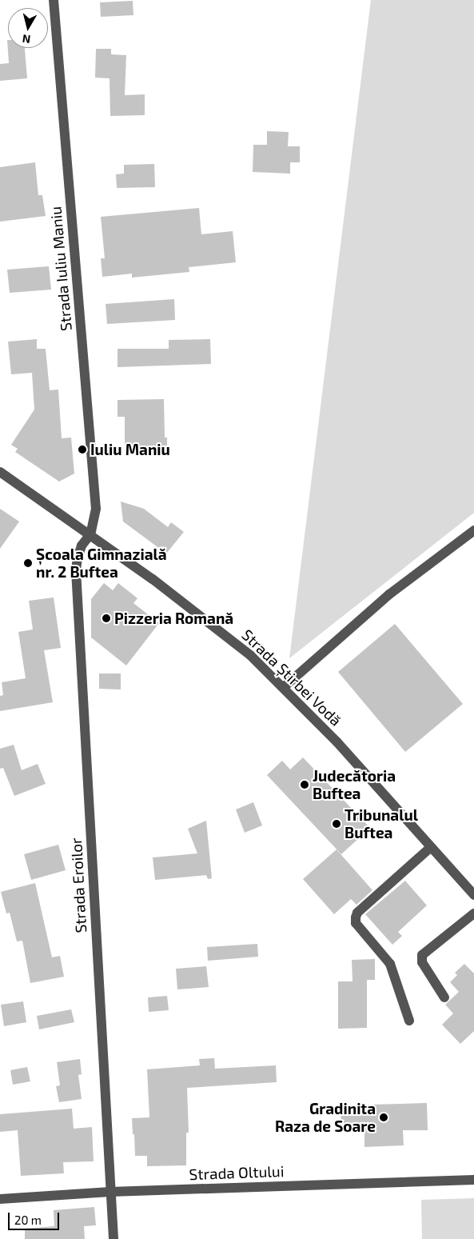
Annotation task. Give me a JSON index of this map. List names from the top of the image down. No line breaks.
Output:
{"streets":{"street":["Strada Iuliu Maniu","Strada Știrbei Vodă","Strada Eroilor","Strada Oltului"]},"crossings":[["Strada Iuliu Maniu","Strada Știrbei Vodă"],["Strada Iuliu Maniu","Strada Eroilor"],["Strada Știrbei Vodă","Strada Eroilor"],["Strada Eroilor","Strada Oltului"]],"places":["Iuliu Maniu","Școala Gimnazială nr. 2 Buftea","Pizzeria Romană","Judecătoria Buftea","Tribunalul Buftea","Gradinita Raza de Soare"],"scale_bar":"20 m","north":"bottom"}
